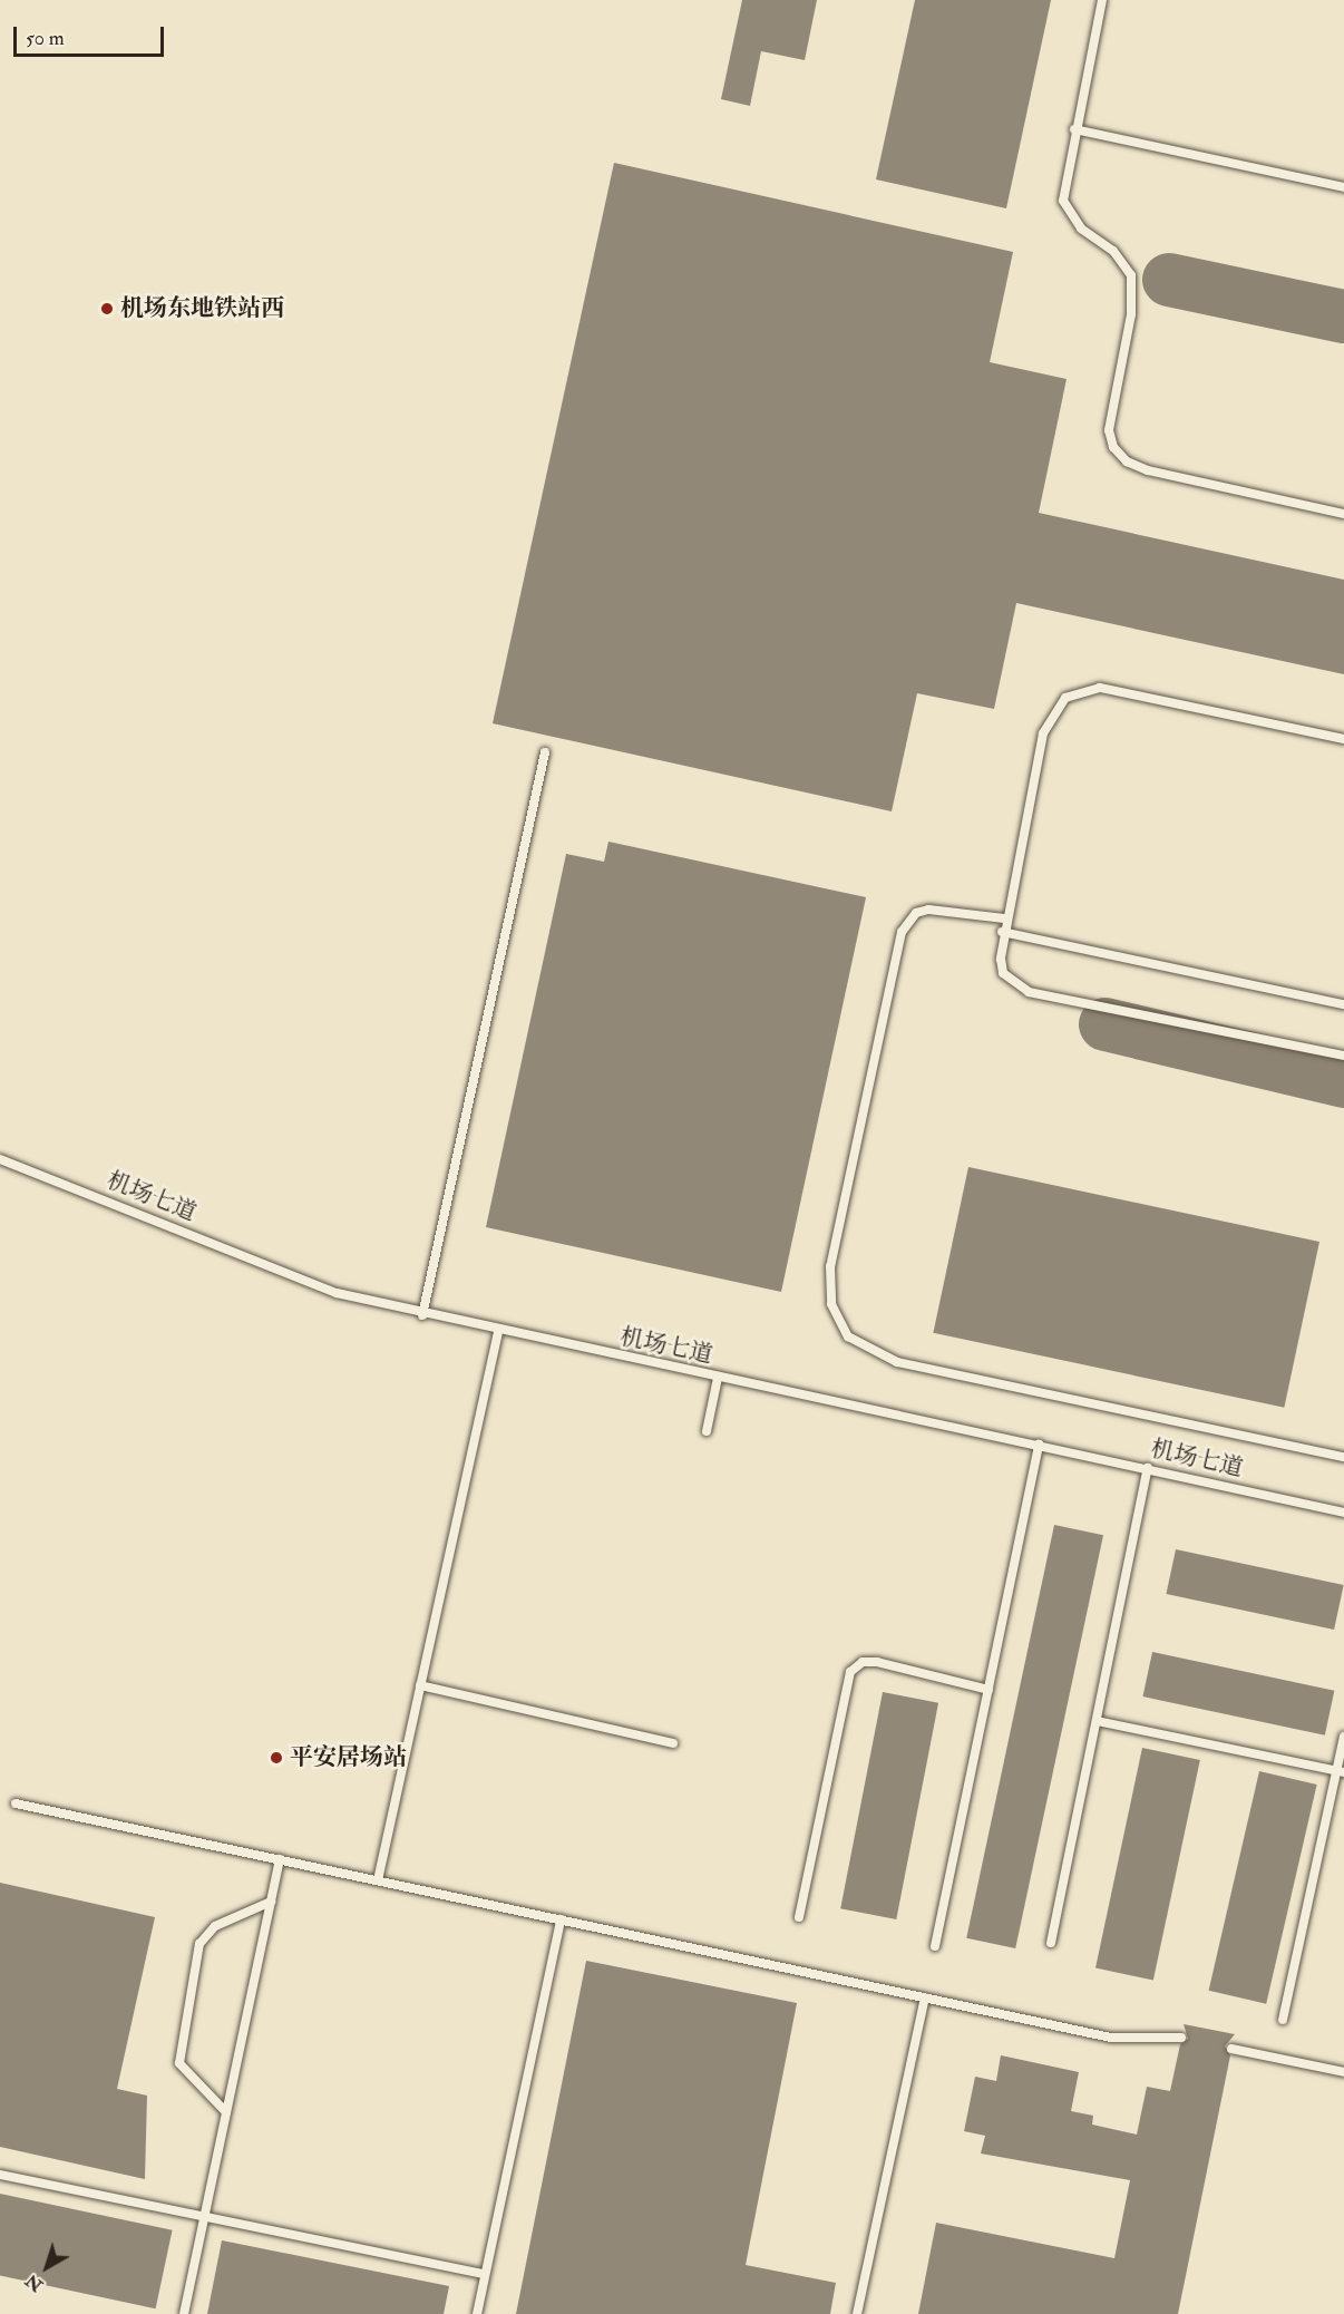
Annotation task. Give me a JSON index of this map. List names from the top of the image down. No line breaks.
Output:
{"streets":{"lane":["机场七道"]},"places":["机场东地铁站西","平安居场站"],"scale_bar":"50 m","north":"bottom left"}
